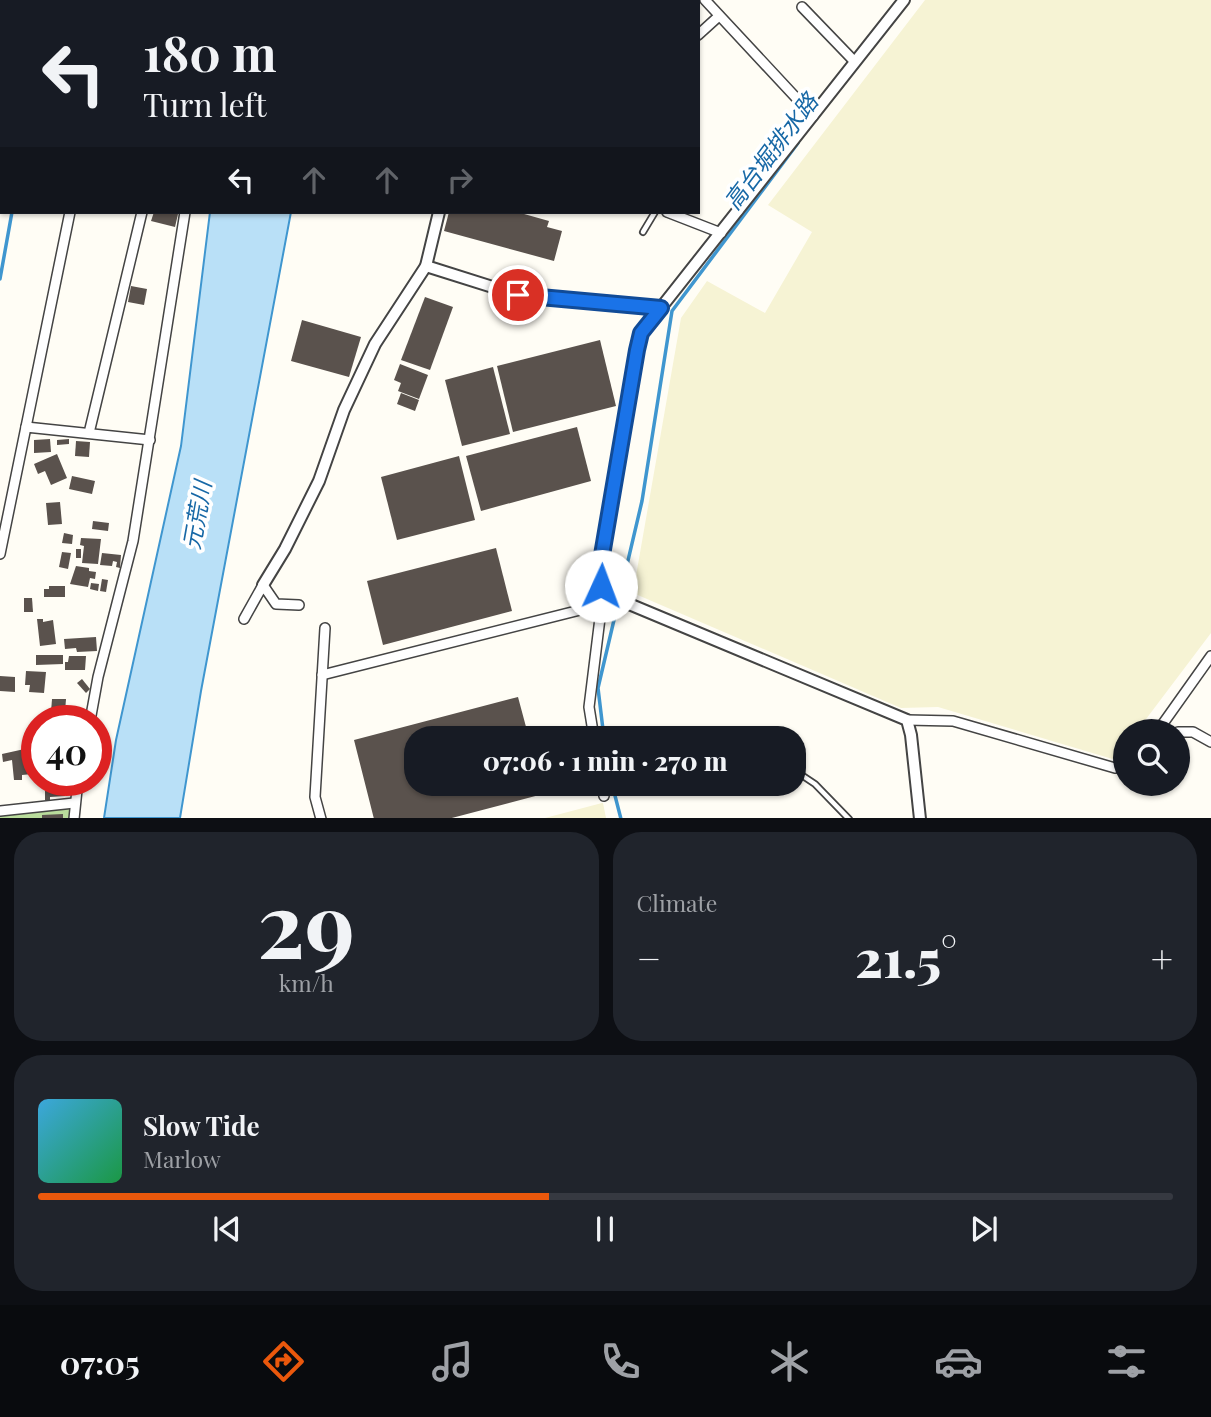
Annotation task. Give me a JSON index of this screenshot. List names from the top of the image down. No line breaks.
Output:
{"water":["高台堀排水路","元荒川"],"page":{"turn":["180 m","Turn left"],"limit":"40","trip":"07:06 · 1 min · 270 m","tile":[["29","km/h"],"Climate"],"heat":["−","21.5°","+"],"song":["Slow Tide","Marlow"],"tabs":"07:05"}}
